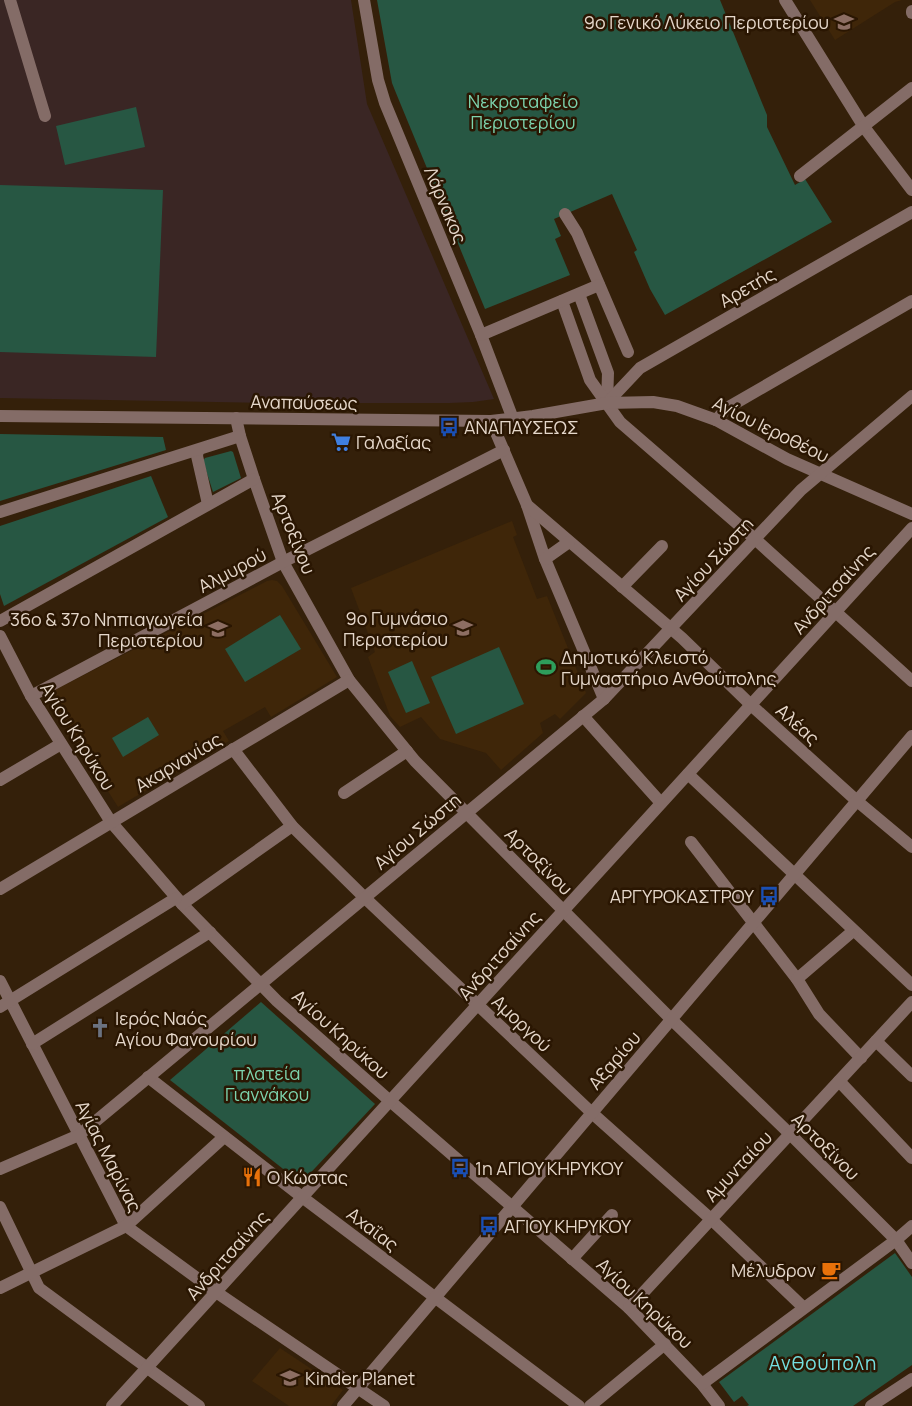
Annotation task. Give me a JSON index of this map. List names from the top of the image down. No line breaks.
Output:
{"streets":{"street":["Λάρνακος","Αρετής","Αναπαύσεως","Αγίου Ιεροθέου","Αρτοξίνου","Αγίου Σώστη","Αλμυρού","Ανδριτσαίνης","Αλέας","Αγίου Κηρύκου","Ακαρνανίας","Αμοργού","Αξαρίου","Αγίας Μαρίνας","Αμυνταίου","Αχαΐας"]},"crossings":[["Λάρνακος","Αναπαύσεως"],["Αρετής","Αναπαύσεως"],["Αρετής","Αγίου Ιεροθέου"],["Αναπαύσεως","Αγίου Ιεροθέου"],["Αναπαύσεως","Αρτοξίνου"],["Αγίου Ιεροθέου","Αγίου Σώστη"],["Αρτοξίνου","Αγίου Σώστη"],["Αρτοξίνου","Αλμυρού"],["Αρτοξίνου","Ανδριτσαίνης"],["Αρτοξίνου","Ακαρνανίας"],["Αρτοξίνου","Αξαρίου"],["Αρτοξίνου","Αμυνταίου"],["Αγίου Σώστη","Αλέας"],["Αγίου Σώστη","Αγίου Κηρύκου"],["Αγίου Σώστη","Αμοργού"],["Αγίου Σώστη","Αγίας Μαρίνας"],["Αγίου Σώστη","Αχαΐας"],["Αλμυρού","Αγίου Κηρύκου"],["Ανδριτσαίνης","Αλέας"],["Ανδριτσαίνης","Αγίου Κηρύκου"],["Ανδριτσαίνης","Αμοργού"],["Ανδριτσαίνης","Αγίας Μαρίνας"],["Ανδριτσαίνης","Αχαΐας"],["Αλέας","Αξαρίου"],["Αγίου Κηρύκου","Ακαρνανίας"],["Αγίου Κηρύκου","Αξαρίου"],["Αγίου Κηρύκου","Αμυνταίου"],["Ακαρνανίας","Αμοργού"],["Αμοργού","Αξαρίου"],["Αμοργού","Αμυνταίου"],["Αξαρίου","Αγίας Μαρίνας"],["Αξαρίου","Αχαΐας"]],"districts":["Ανθούπολη"],"parks":["Νεκροταφείο Περιστερίου","πλατεία Γιαννάκου"],"places":{"school or university":["9ο Γενικό Λύκειο Περιστερίου","9ο Γυμνάσιο Περιστερίου","36ο & 37ο Νηπιαγωγεία Περιστερίου","Kinder Planet"],"bus stop":["ΑΝΑΠΑΥΣΕΩΣ","ΑΡΓΥΡΟΚΑΣΤΡΟΥ","1η ΑΓΙΟΥ ΚΗΡΥΚΟΥ","ΑΓΙΟΥ ΚΗΡΥΚΟΥ"],"supermarket":["Γαλαξίας"],"sports":["Δημοτικό Κλειστό Γυμναστήριο Ανθούπολης"],"church":["Ιερός Ναός Αγίου Φανουρίου"],"restaurant":["Ο Κώστας"],"cafe":["Μέλυδρον"]}}
